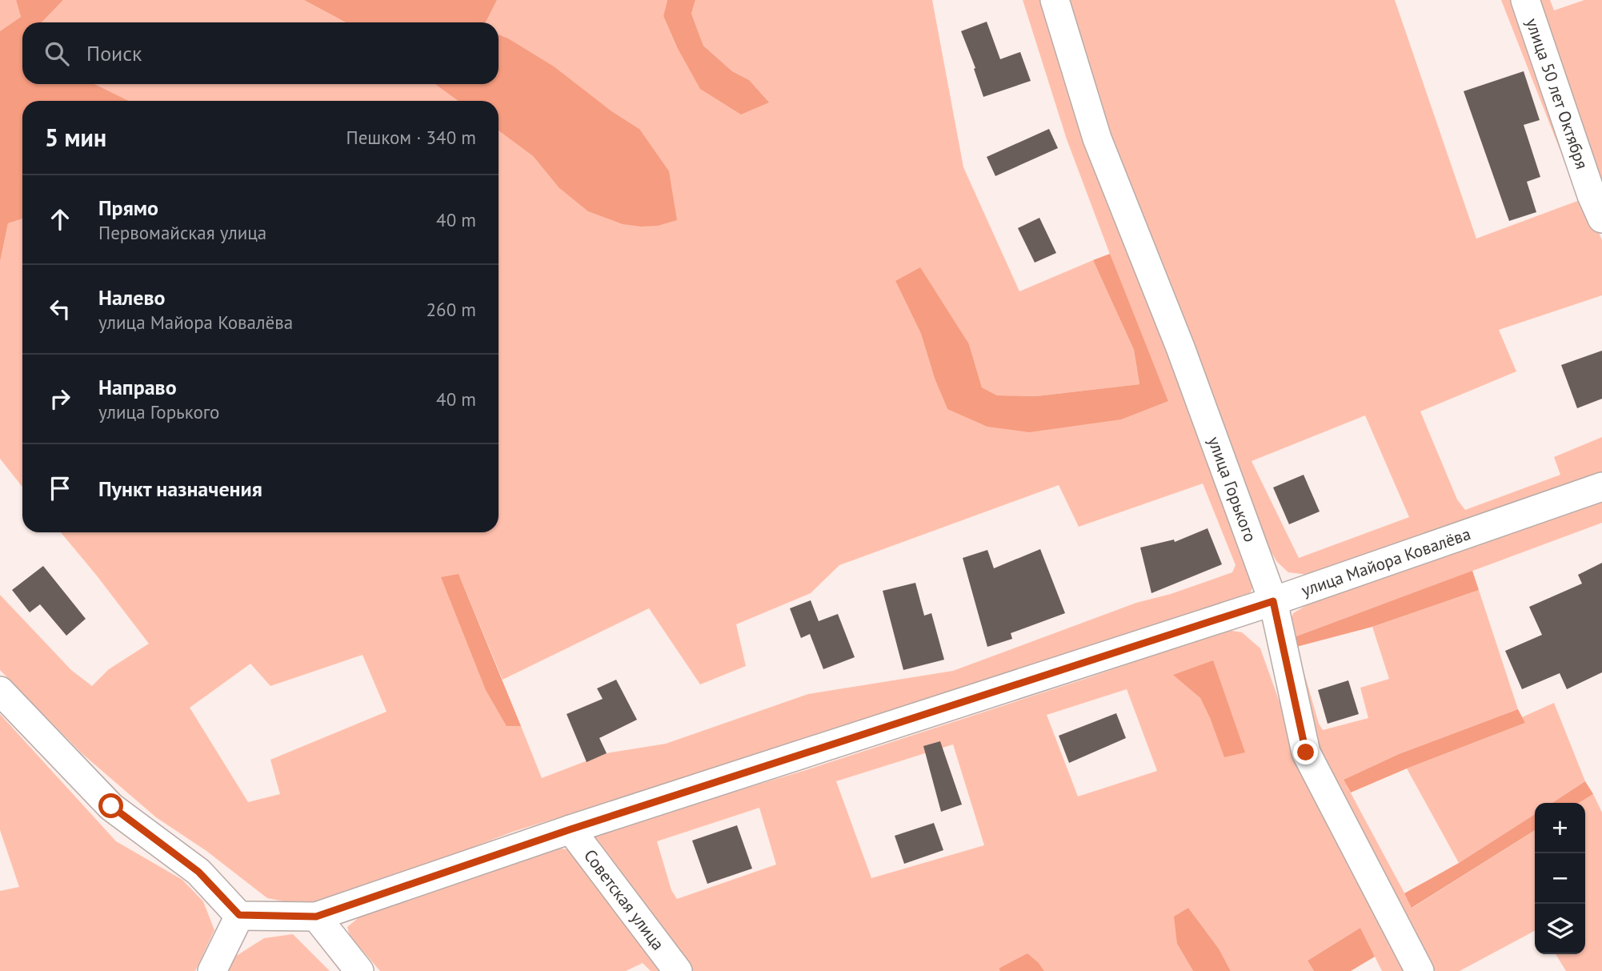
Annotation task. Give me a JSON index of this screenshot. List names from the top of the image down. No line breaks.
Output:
{"streets":{"street":["улица 50 лет Октября","улица Горького","улица Майора Ковалёва","Советская улица"]},"crossings":[["улица Горького","улица Майора Ковалёва"],["улица Майора Ковалёва","Советская улица"]],"page":{"search":"Поиск","heading":["5 мин","Пешком · 340 m"],"list":[["Прямо","Первомайская улица","40 m"],["Налево","улица Майора Ковалёва","260 m"],["Направо","улица Горького","40 m"],"Пункт назначения"],"map_buttons":["+","−"]}}
